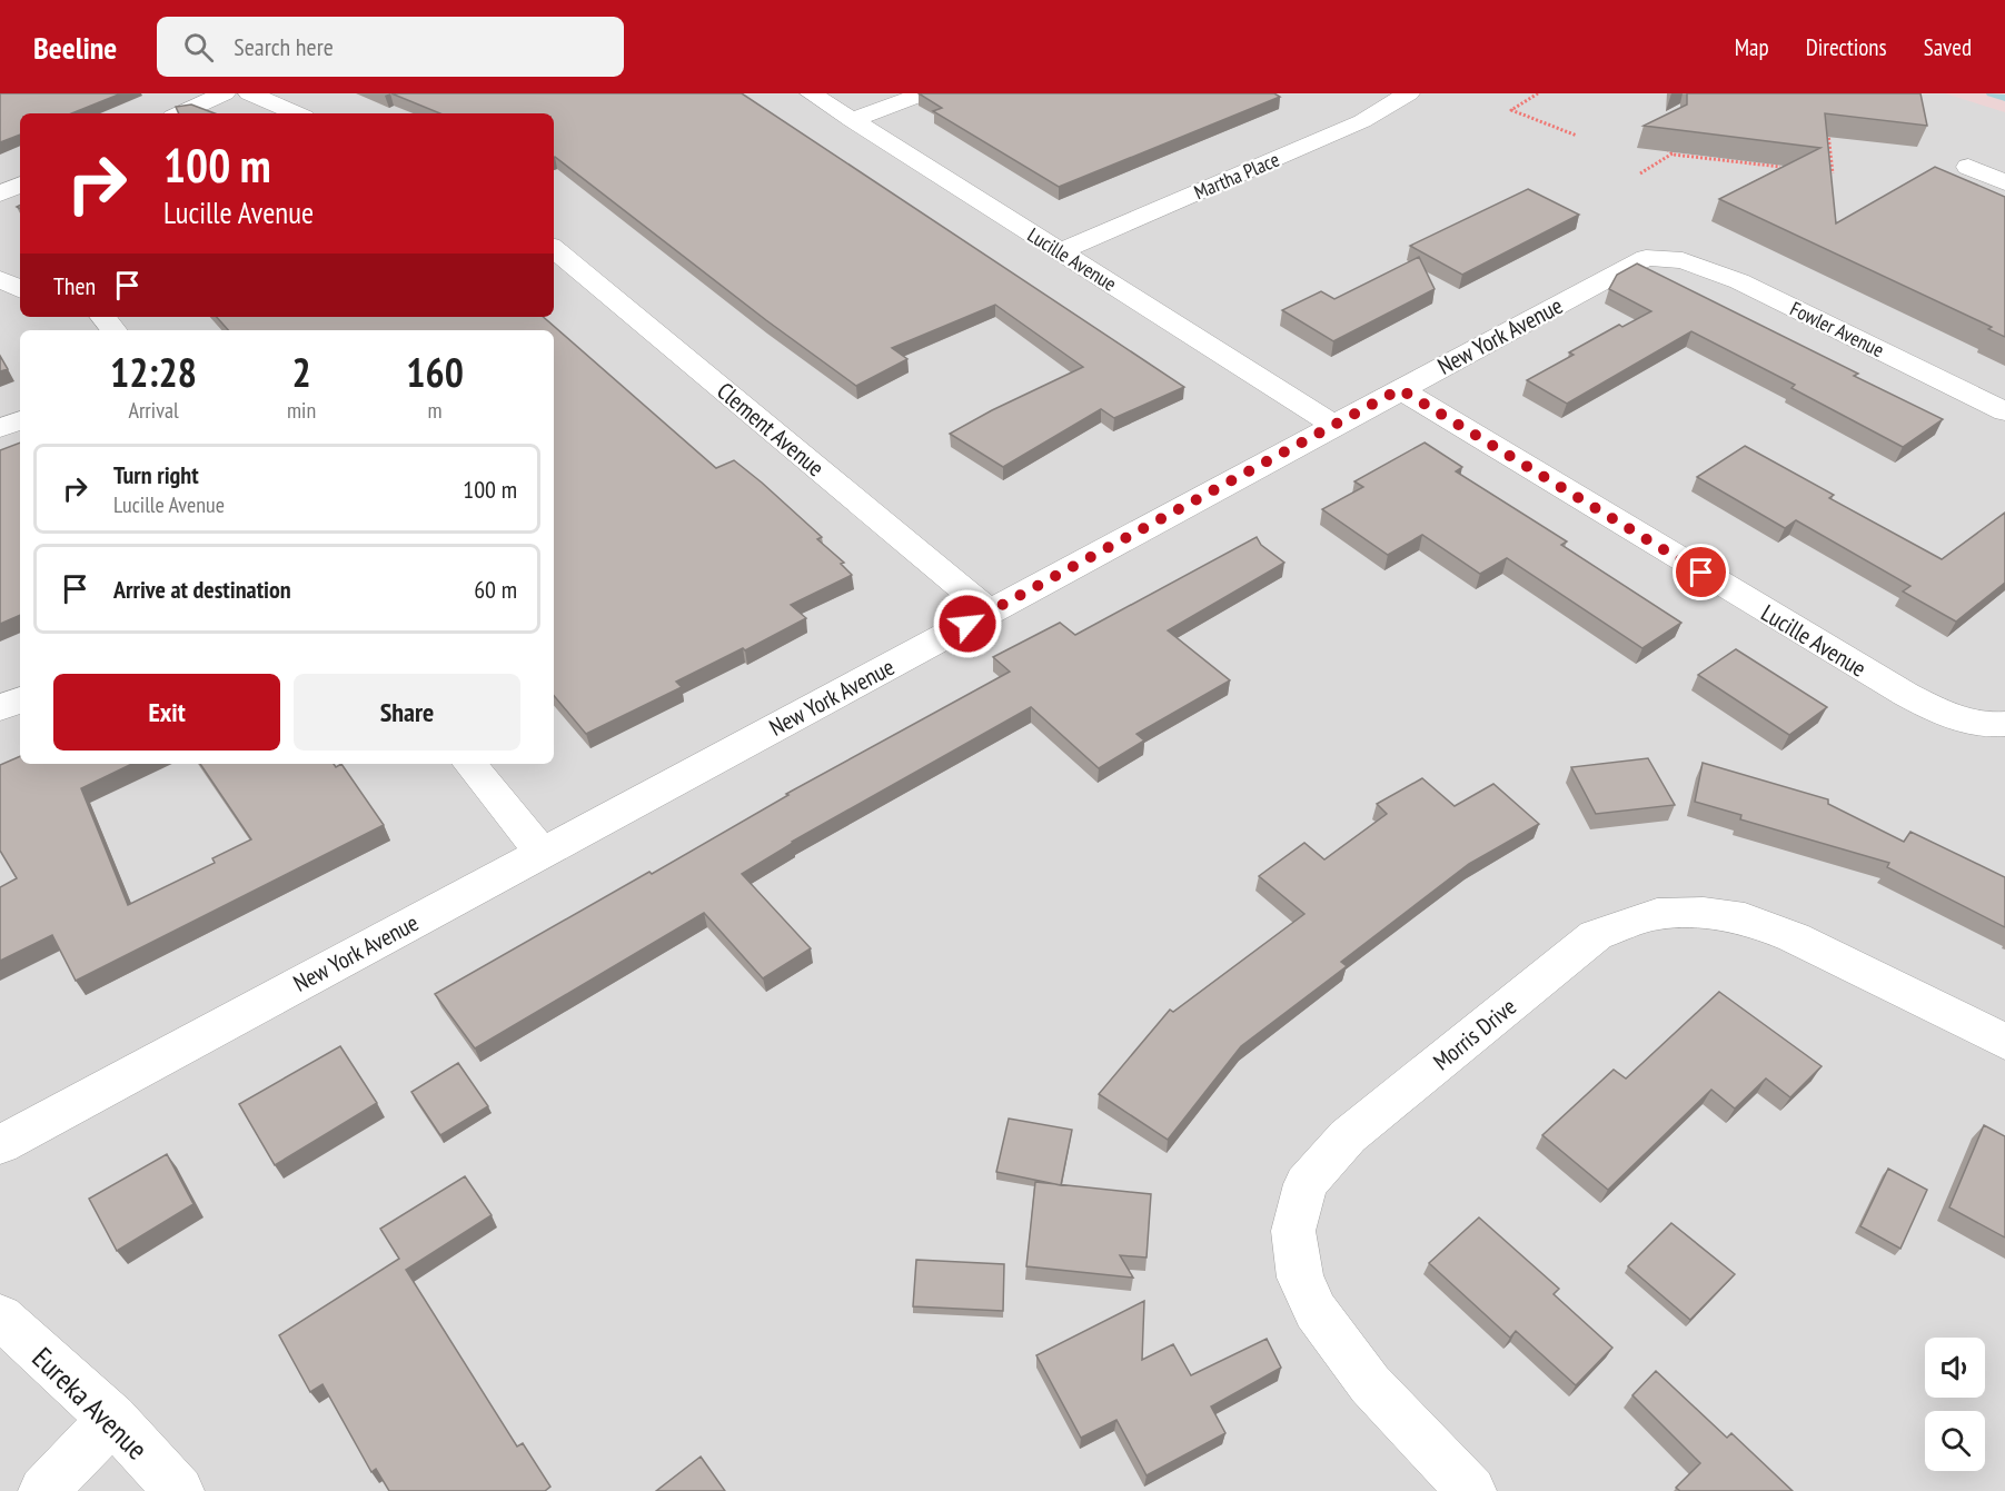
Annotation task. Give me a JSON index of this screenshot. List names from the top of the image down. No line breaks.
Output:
{"streets":{"street":["Martha Place","Lucille Avenue","Fowler Avenue","New York Avenue","Clement Avenue","Morris Drive","Eureka Avenue"]},"crossings":[["Martha Place","Lucille Avenue"],["Lucille Avenue","New York Avenue"],["Fowler Avenue","New York Avenue"],["New York Avenue","Clement Avenue"]],"page":{"header":"Beeline","search":"Search here","nav":["Map","Directions","Saved"],"turn":["100 m","Lucille Avenue"],"then":"Then","eta":["12:28","Arrival","2","min","160","m"],"list":[{"name":"Turn right","note":"Lucille Avenue","value":"100 m"},{"name":"Arrive at destination","value":"60 m"}],"buttons":["Exit","Share"]}}
